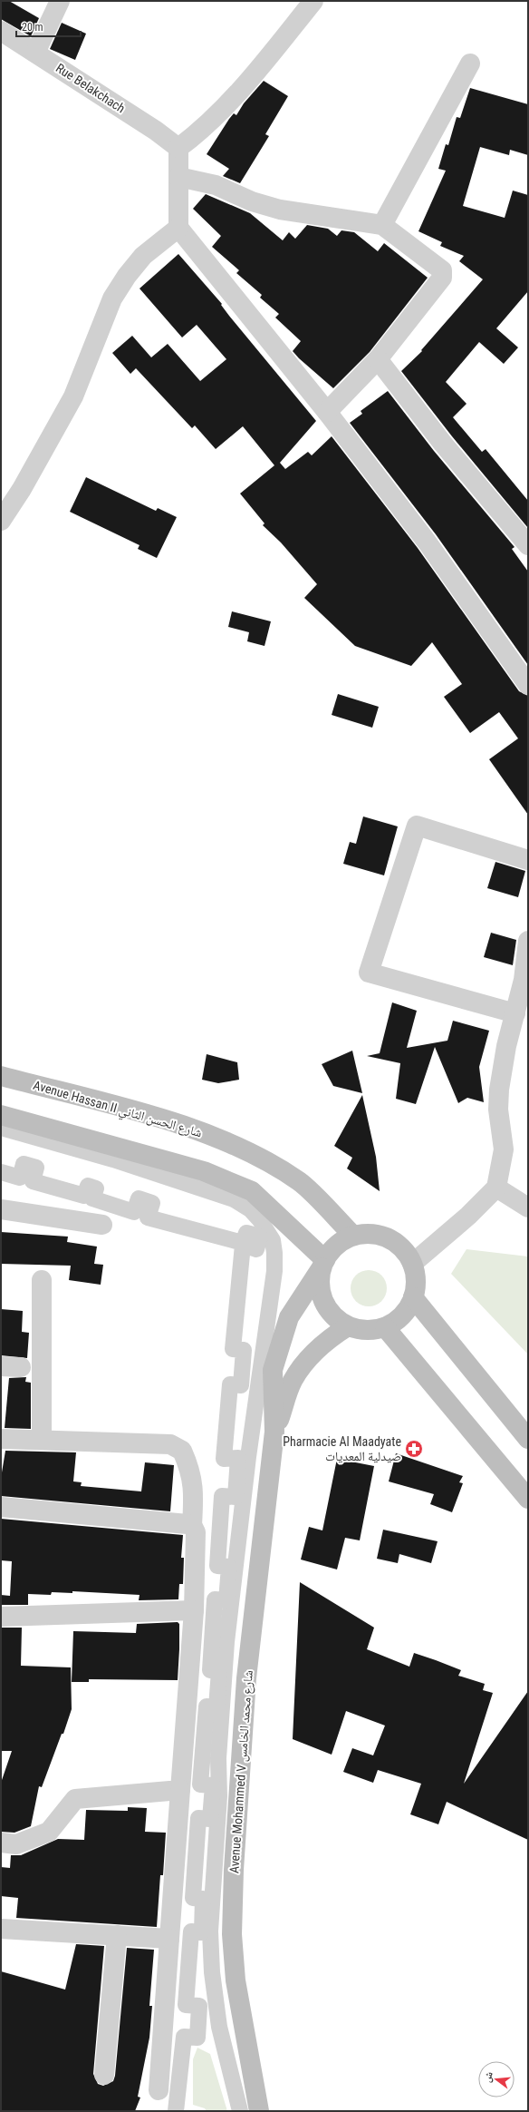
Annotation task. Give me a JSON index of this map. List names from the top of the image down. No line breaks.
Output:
{"streets":{"main road":["Avenue Hassan II شارع الحسن الثاني","Avenue Mohammed V شارع محمد الخامس"],"street":["Rue Belakchach"]},"crossings":[["Avenue Hassan II شارع الحسن الثاني","Avenue Mohammed V شارع محمد الخامس"]],"places":{"pharmacy":["Pharmacie Al Maadyate صيدلية المعديات"]},"scale_bar":"20 m","north":"left"}
